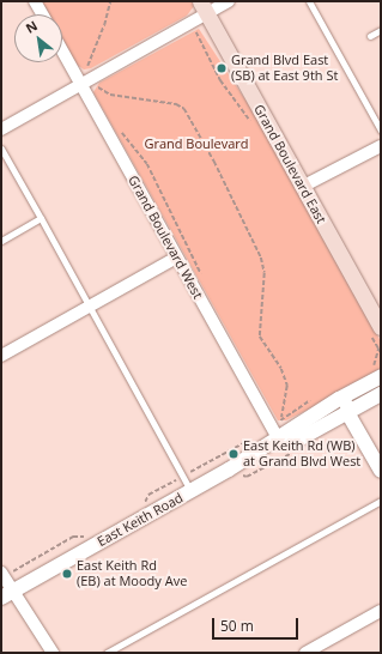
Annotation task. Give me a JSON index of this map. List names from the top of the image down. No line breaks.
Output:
{"streets":{"main road":["Grand Boulevard East"],"street":["Grand Boulevard West","East Keith Road"]},"crossings":[["Grand Boulevard West","East Keith Road"]],"parks":["Grand Boulevard"],"places":["Grand Blvd East (SB) at East 9th St","East Keith Rd (WB) at Grand Blvd West","East Keith Rd (EB) at Moody Ave"],"scale_bar":"50 m","north":"top left"}
